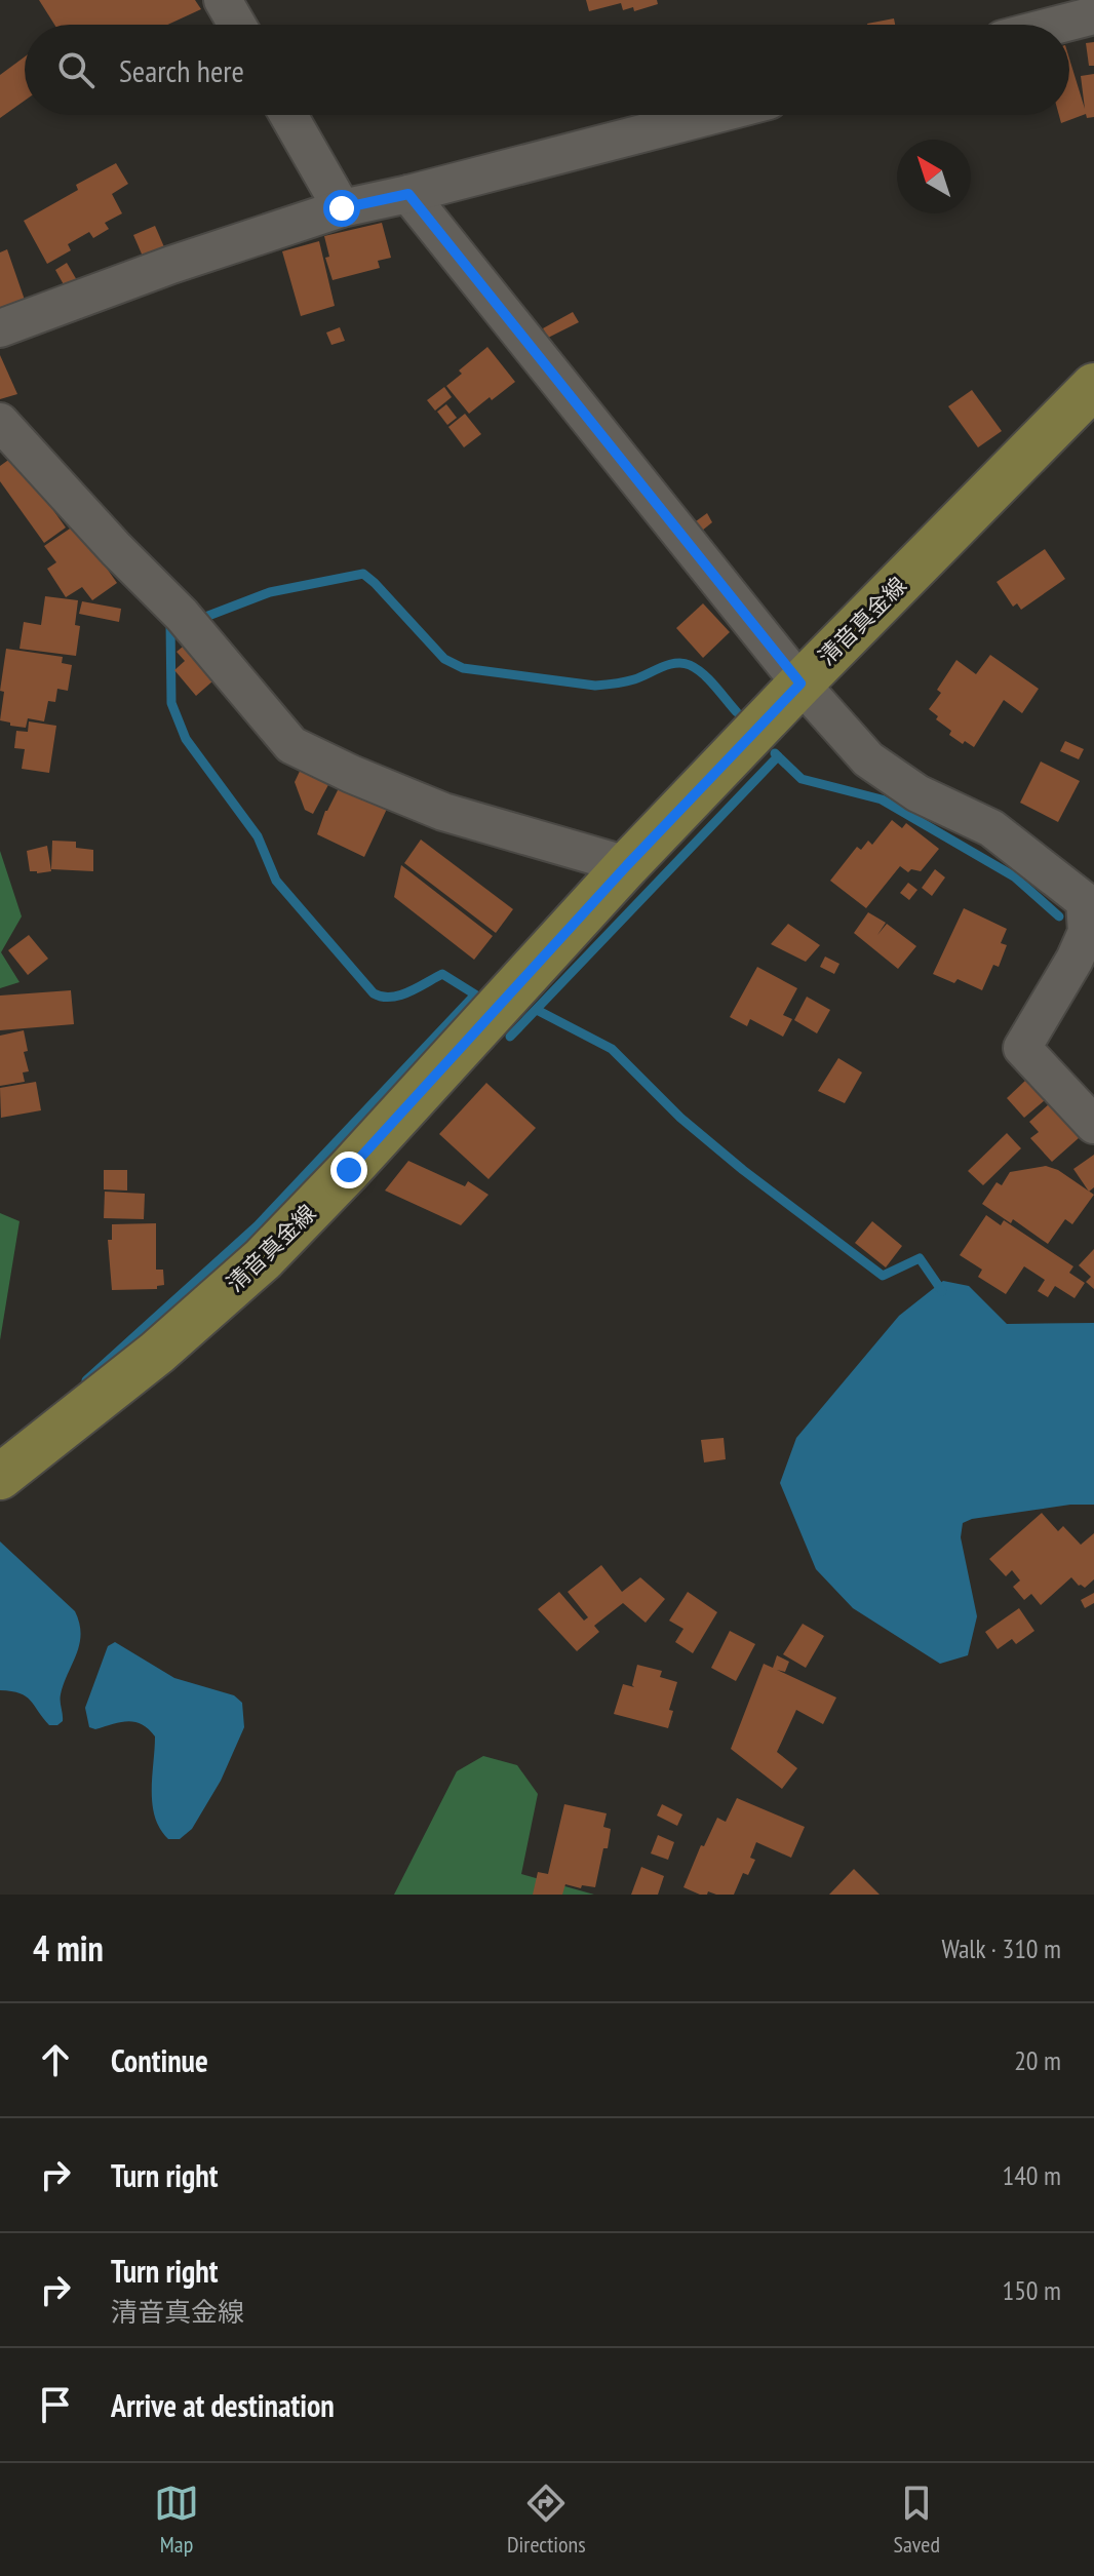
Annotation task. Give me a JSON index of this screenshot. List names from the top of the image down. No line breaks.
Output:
{"streets":{"main road":["清音真金線"]},"north":"top left","page":{"search":"Search here","heading":["4 min","Walk · 310 m"],"list":[["Continue","20 m"],["Turn right","140 m"],["Turn right","清音真金線","150 m"],"Arrive at destination"],"nav":["Map","Directions","Saved"]}}
